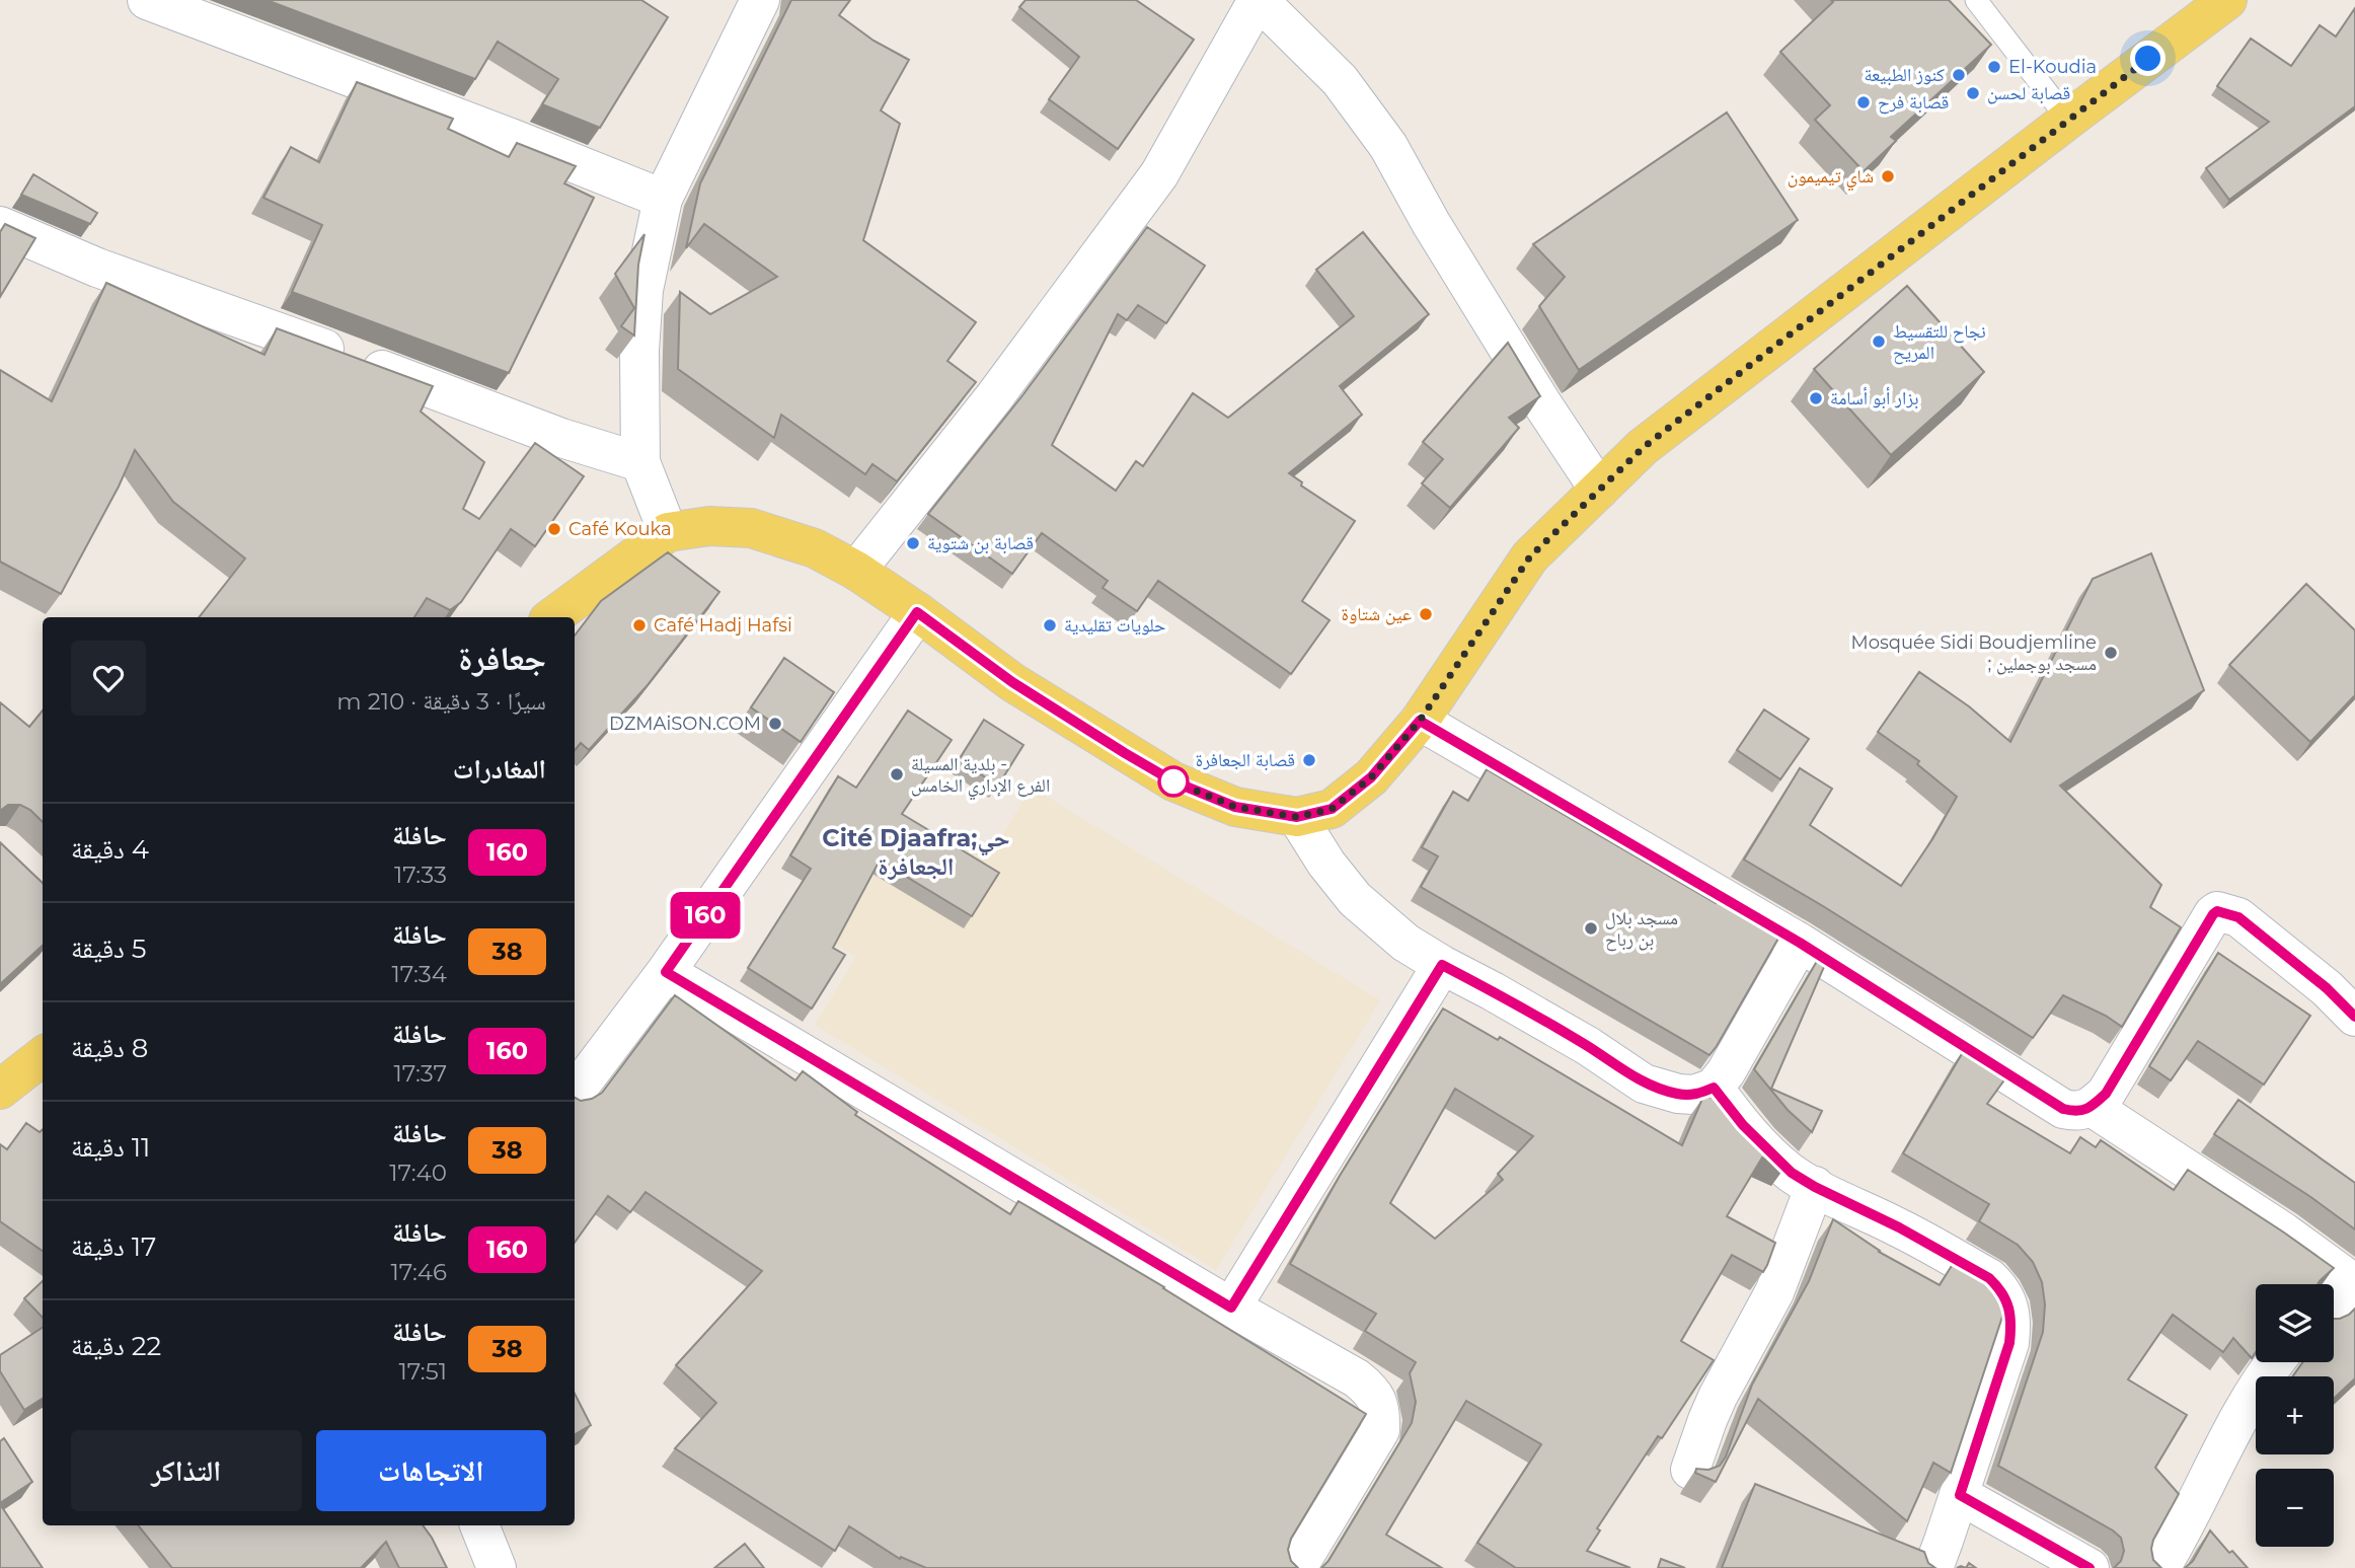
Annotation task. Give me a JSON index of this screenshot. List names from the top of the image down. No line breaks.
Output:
{"districts":["Cité Djaafra;حي الجعافرة"],"places":["El-Koudia","كنوز الطبيعة","قصابة لحسن","قصابة فرح","شاي تيميمون","نجاح للتقسيط المريح","بزار أبو أسامة","Café Kouka","قصابة بن شتوية","عين شتاوة","Café Hadj Hafsi","حلويات تقليدية","Mosquée Sidi Boudjemline ; مسجد بوجملين","DZMAiSON.COM","قصابة الجعافرة","بلدية المسيلة - الفرع الإداري الخامس","مسجد بلال بن رباح"],"lines":["bus line 160"],"page":{"on_map":"160","heading":[["جعافرة","سيرًا · 3 دقيقة · 210 m"],"المغادرات"],"list":[{"mark":"160","name":"حافلة","note":"17:33","value":"4 دقيقة"},{"mark":"38","name":"حافلة","note":"17:34","value":"5 دقيقة"},{"mark":"160","name":"حافلة","note":"17:37","value":"8 دقيقة"},{"mark":"38","name":"حافلة","note":"17:40","value":"11 دقيقة"},{"mark":"160","name":"حافلة","note":"17:46","value":"17 دقيقة"},{"mark":"38","name":"حافلة","note":"17:51","value":"22 دقيقة"}],"map_buttons":["+","−"],"buttons":["الاتجاهات","التذاكر"]}}
